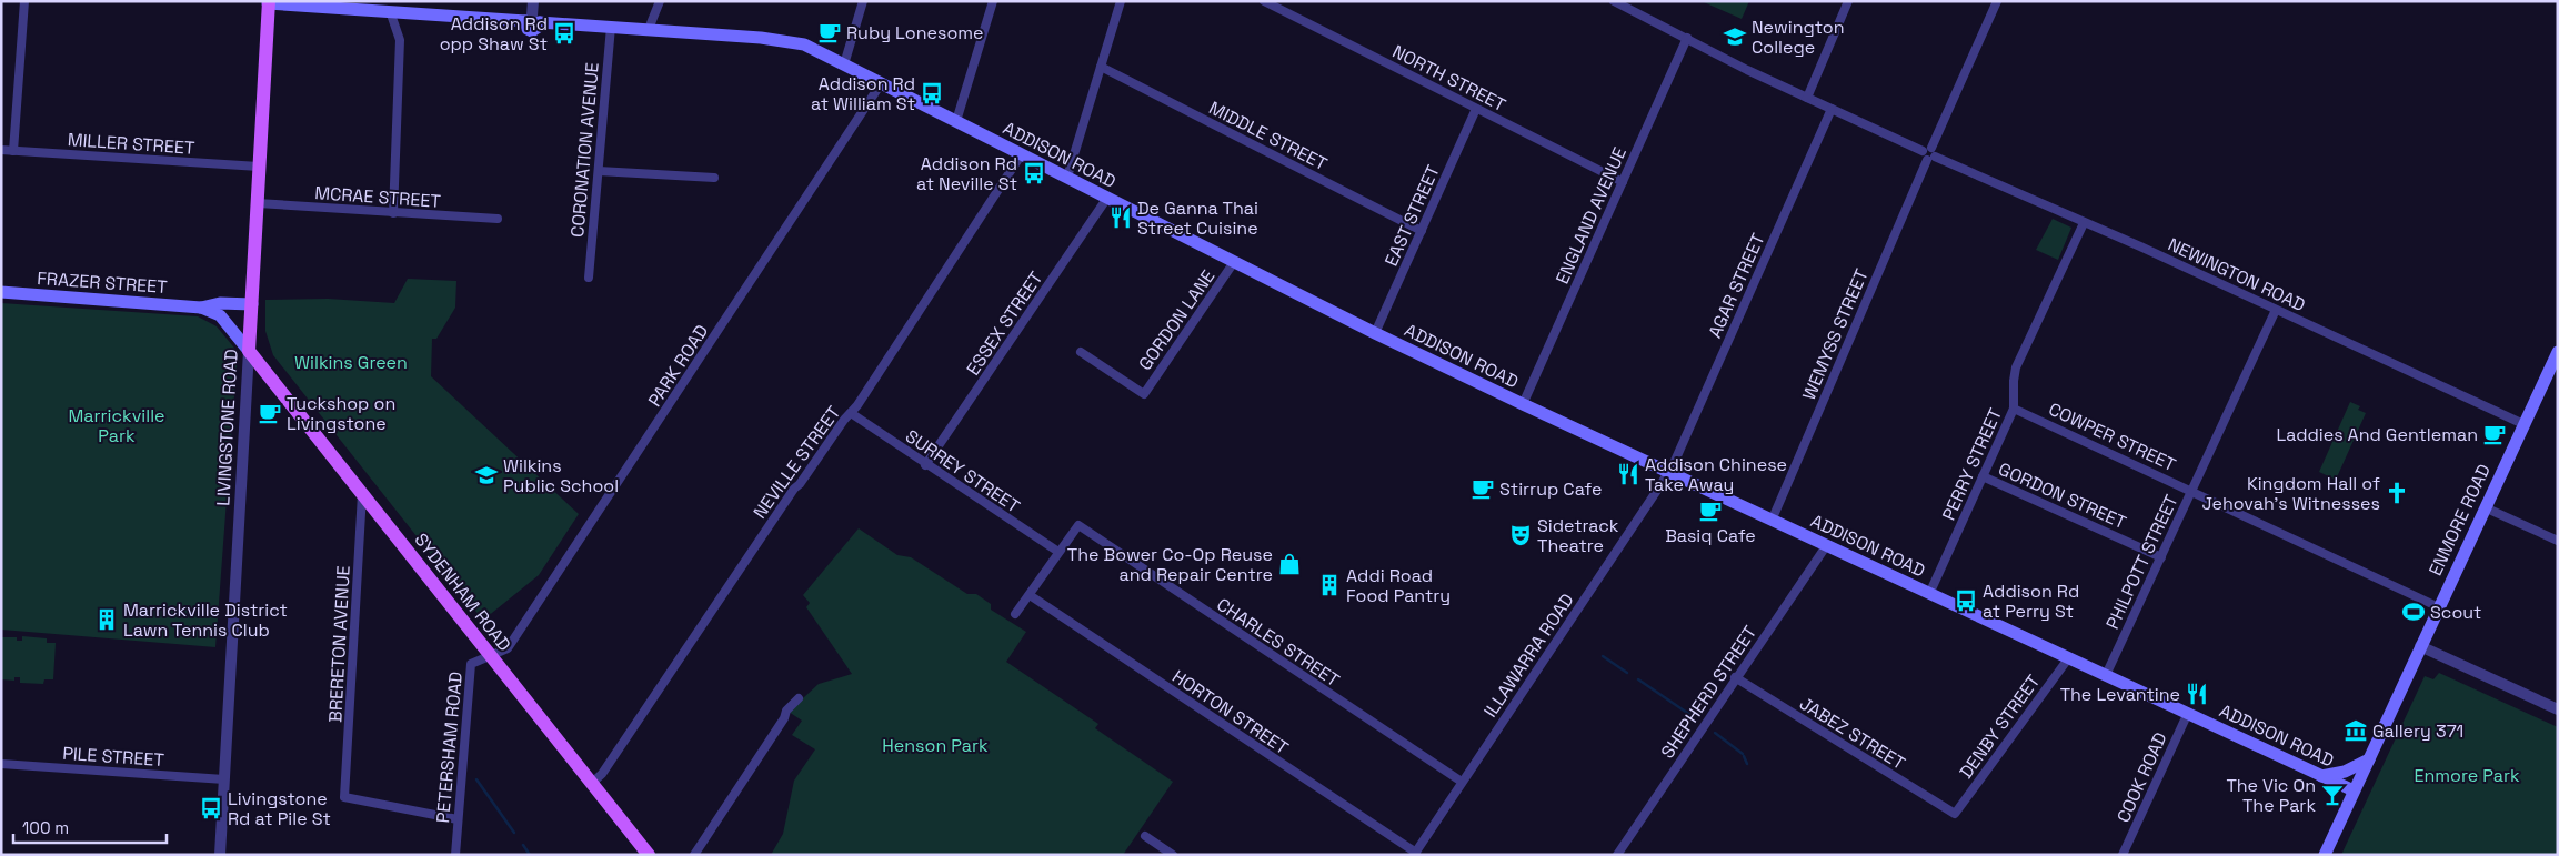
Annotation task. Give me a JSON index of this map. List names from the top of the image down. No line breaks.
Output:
{"streets":{"main road":["ADDISON ROAD","FRAZER STREET","LIVINGSTONE ROAD","ENMORE ROAD","SYDENHAM ROAD"],"street":["NORTH STREET","MIDDLE STREET","MILLER STREET","CORONATION AVENUE","MCRAE STREET","EAST STREET","ENGLAND AVENUE","NEWINGTON ROAD","AGAR STREET","GORDON LANE","ESSEX STREET","WEMYSS STREET","PARK ROAD","COWPER STREET","NEVILLE STREET","PERRY STREET","SURREY STREET","GORDON STREET","PHILPOTT STREET","CHARLES STREET","BRERETON AVENUE","ILLAWARRA ROAD","SHEPHERD STREET","HORTON STREET","DENBY STREET","JABEZ STREET","PETERSHAM ROAD","PILE STREET","COOK ROAD"]},"crossings":[["NORTH STREET","EAST STREET"],["NORTH STREET","ENGLAND AVENUE"],["MIDDLE STREET","EAST STREET"],["MILLER STREET","LIVINGSTONE ROAD"],["CORONATION AVENUE","ADDISON ROAD"],["ADDISON ROAD","EAST STREET"],["ADDISON ROAD","ENGLAND AVENUE"],["ADDISON ROAD","AGAR STREET"],["ADDISON ROAD","GORDON LANE"],["ADDISON ROAD","ESSEX STREET"],["ADDISON ROAD","WEMYSS STREET"],["ADDISON ROAD","PARK ROAD"],["ADDISON ROAD","LIVINGSTONE ROAD"],["ADDISON ROAD","NEVILLE STREET"],["ADDISON ROAD","PERRY STREET"],["ADDISON ROAD","ENMORE ROAD"],["ADDISON ROAD","PHILPOTT STREET"],["ADDISON ROAD","ILLAWARRA ROAD"],["ADDISON ROAD","SHEPHERD STREET"],["ADDISON ROAD","DENBY STREET"],["ADDISON ROAD","COOK ROAD"],["MCRAE STREET","LIVINGSTONE ROAD"],["ENGLAND AVENUE","NEWINGTON ROAD"],["NEWINGTON ROAD","AGAR STREET"],["NEWINGTON ROAD","WEMYSS STREET"],["NEWINGTON ROAD","PERRY STREET"],["NEWINGTON ROAD","ENMORE ROAD"],["NEWINGTON ROAD","PHILPOTT STREET"],["FRAZER STREET","LIVINGSTONE ROAD"],["FRAZER STREET","SYDENHAM ROAD"],["AGAR STREET","ILLAWARRA ROAD"],["ESSEX STREET","SURREY STREET"],["PARK ROAD","SYDENHAM ROAD"],["PARK ROAD","PETERSHAM ROAD"],["LIVINGSTONE ROAD","SYDENHAM ROAD"],["LIVINGSTONE ROAD","PILE STREET"],["COWPER STREET","PERRY STREET"],["COWPER STREET","ENMORE ROAD"],["COWPER STREET","PHILPOTT STREET"],["NEVILLE STREET","SURREY STREET"],["NEVILLE STREET","SYDENHAM ROAD"],["PERRY STREET","GORDON STREET"],["SURREY STREET","CHARLES STREET"],["GORDON STREET","PHILPOTT STREET"],["SYDENHAM ROAD","BRERETON AVENUE"],["SYDENHAM ROAD","PETERSHAM ROAD"],["CHARLES STREET","ILLAWARRA ROAD"],["BRERETON AVENUE","PETERSHAM ROAD"],["ILLAWARRA ROAD","HORTON STREET"],["SHEPHERD STREET","JABEZ STREET"],["DENBY STREET","JABEZ STREET"]],"parks":["Wilkins Green","Marrickville Park","Henson Park","Enmore Park"],"places":{"cafe":["Ruby Lonesome","Tuckshop on Livingstone","Laddies And Gentleman","Stirrup Cafe","Basiq Cafe"],"bus stop":["Addison Rd opp Shaw St","Addison Rd at William St","Addison Rd at Neville St","Addison Rd at Perry St","Livingstone Rd at Pile St"],"school or university":["Newington College","Wilkins Public School"],"restaurant":["De Ganna Thai Street Cuisine","Addison Chinese Take Away","The Levantine"],"church":["Kingdom Hall of Jehovah's Witnesses"],"theatre":["Sidetrack Theatre"],"shop":["The Bower Co-Op Reuse and Repair Centre"],"building":["Addi Road Food Pantry","Marrickville District Lawn Tennis Club"],"sports":["Scout"],"museum":["Gallery 371"],"bar":["The Vic On The Park"]},"scale_bar":"100 m"}
